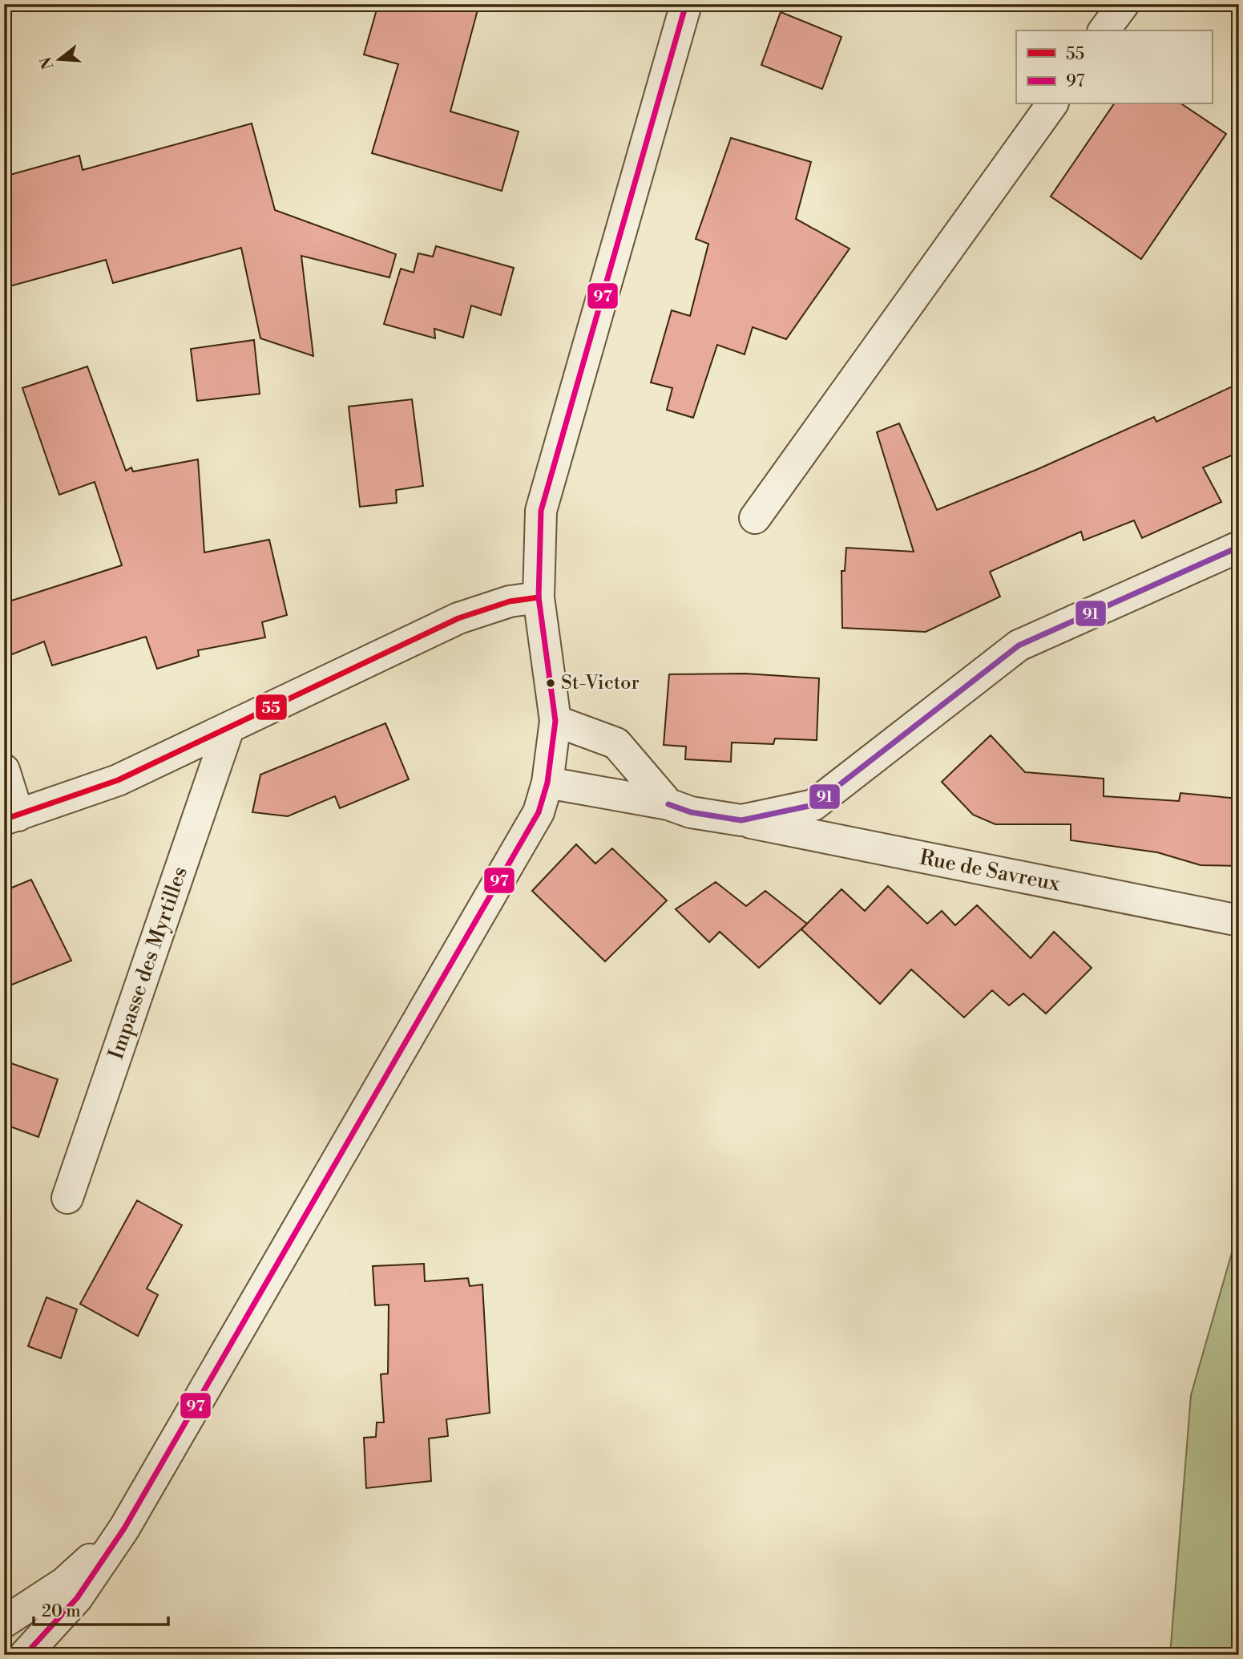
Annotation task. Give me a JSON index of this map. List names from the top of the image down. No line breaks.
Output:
{"streets":{"street":["Rue de Savreux","Impasse des Myrtilles"]},"places":["St-Victor"],"lines":["transit line 97","transit line 91","transit line 55"],"legend":["55","97"],"scale_bar":"20 m","north":"left"}
